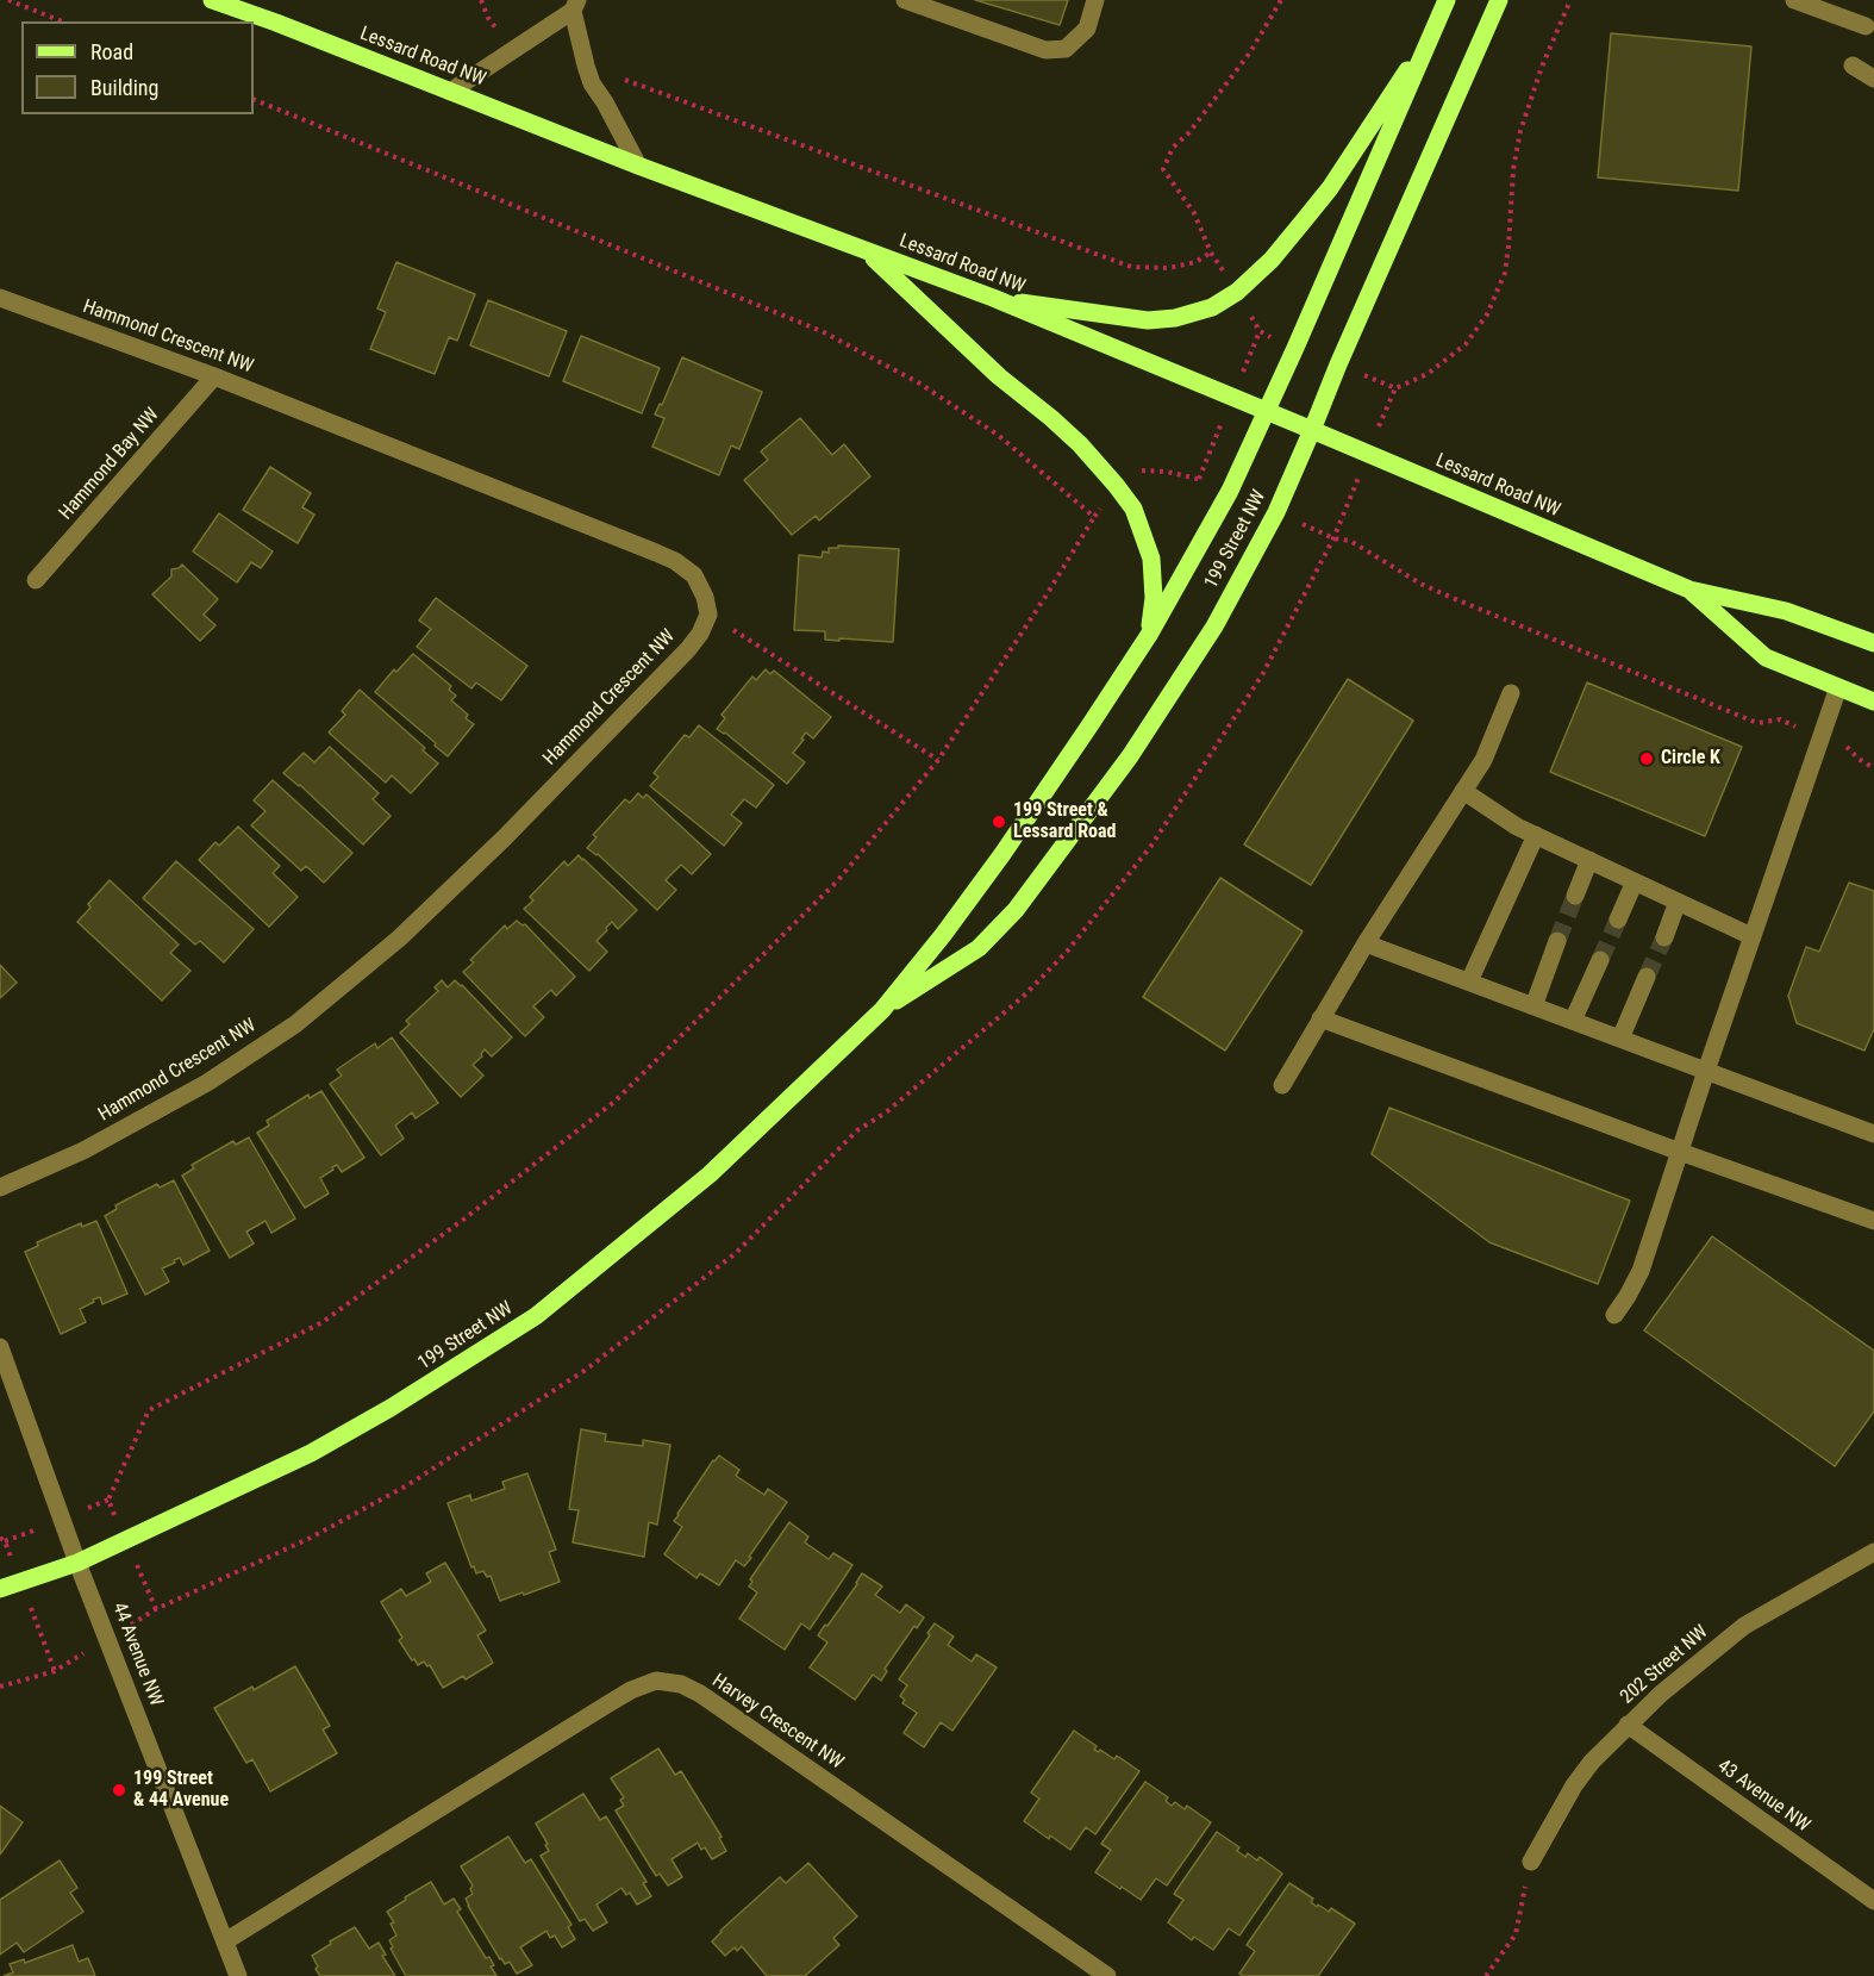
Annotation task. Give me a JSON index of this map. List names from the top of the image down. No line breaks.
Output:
{"streets":{"main road":["Lessard Road NW","199 Street NW"],"street":["Hammond Crescent NW","Hammond Bay NW","44 Avenue NW","202 Street NW","Harvey Crescent NW","43 Avenue NW"]},"crossings":[["Lessard Road NW","199 Street NW"],["Hammond Crescent NW","Hammond Bay NW"],["199 Street NW","44 Avenue NW"],["44 Avenue NW","Harvey Crescent NW"],["202 Street NW","43 Avenue NW"]],"places":["Circle K","199 Street & Lessard Road","199 Street & 44 Avenue"],"legend":["Road","Building"]}
